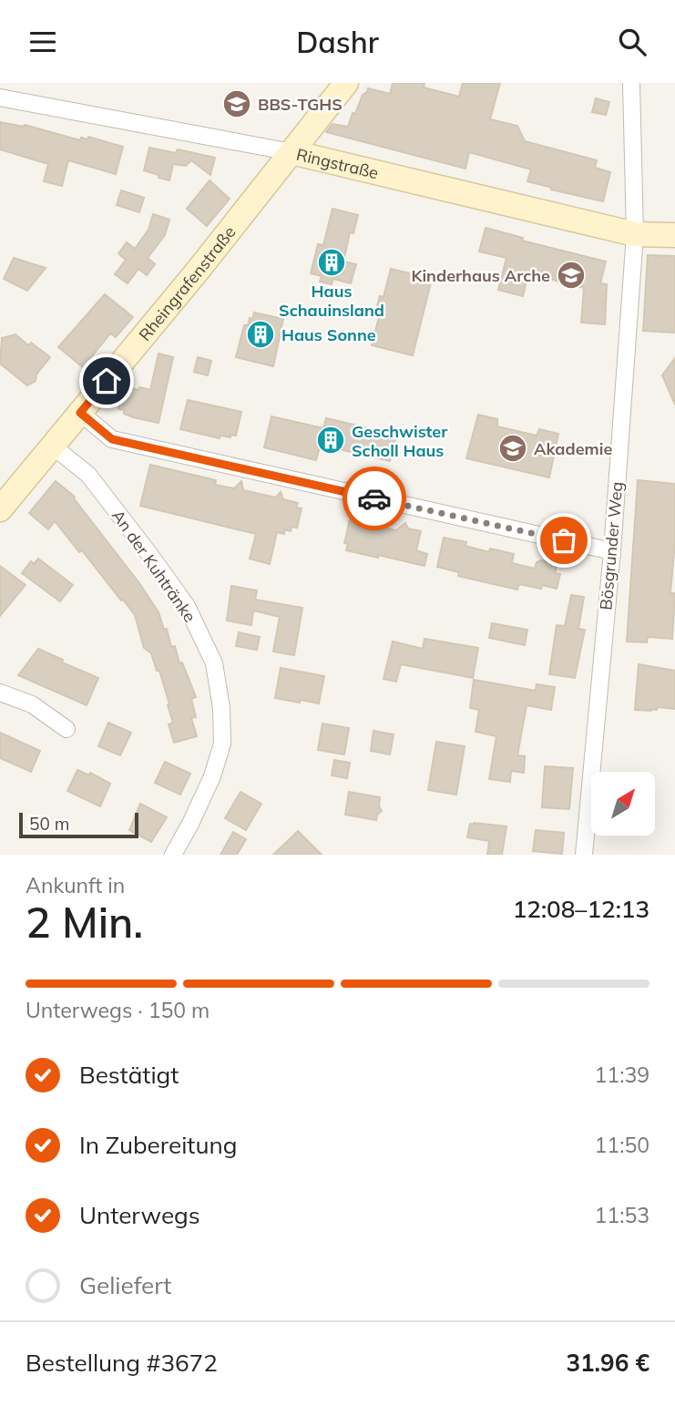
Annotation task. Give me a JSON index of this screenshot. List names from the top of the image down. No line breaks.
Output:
{"streets":{"street":["Ringstraße","Rheingrafenstraße","Bösgrunder Weg","An der Kuhtränke"]},"crossings":[["Ringstraße","Rheingrafenstraße"],["Ringstraße","Bösgrunder Weg"],["Rheingrafenstraße","An der Kuhtränke"]],"places":{"school or university":["BBS-TGHS","Kinderhaus Arche","Akademie"],"building":["Haus Schauinsland","Haus Sonne","Geschwister Scholl Haus"]},"scale_bar":"50 m","north":"top right","page":{"header":"Dashr","scale":"50 m","heading":["2 Min.","Ankunft in","12:08–12:13"],"panel":["Bestellung #3672","31.96 €"],"bar":"Unterwegs · 150 m","list":[["Bestätigt","11:39"],["In Zubereitung","11:50"],["Unterwegs","11:53"],"Geliefert"]}}
